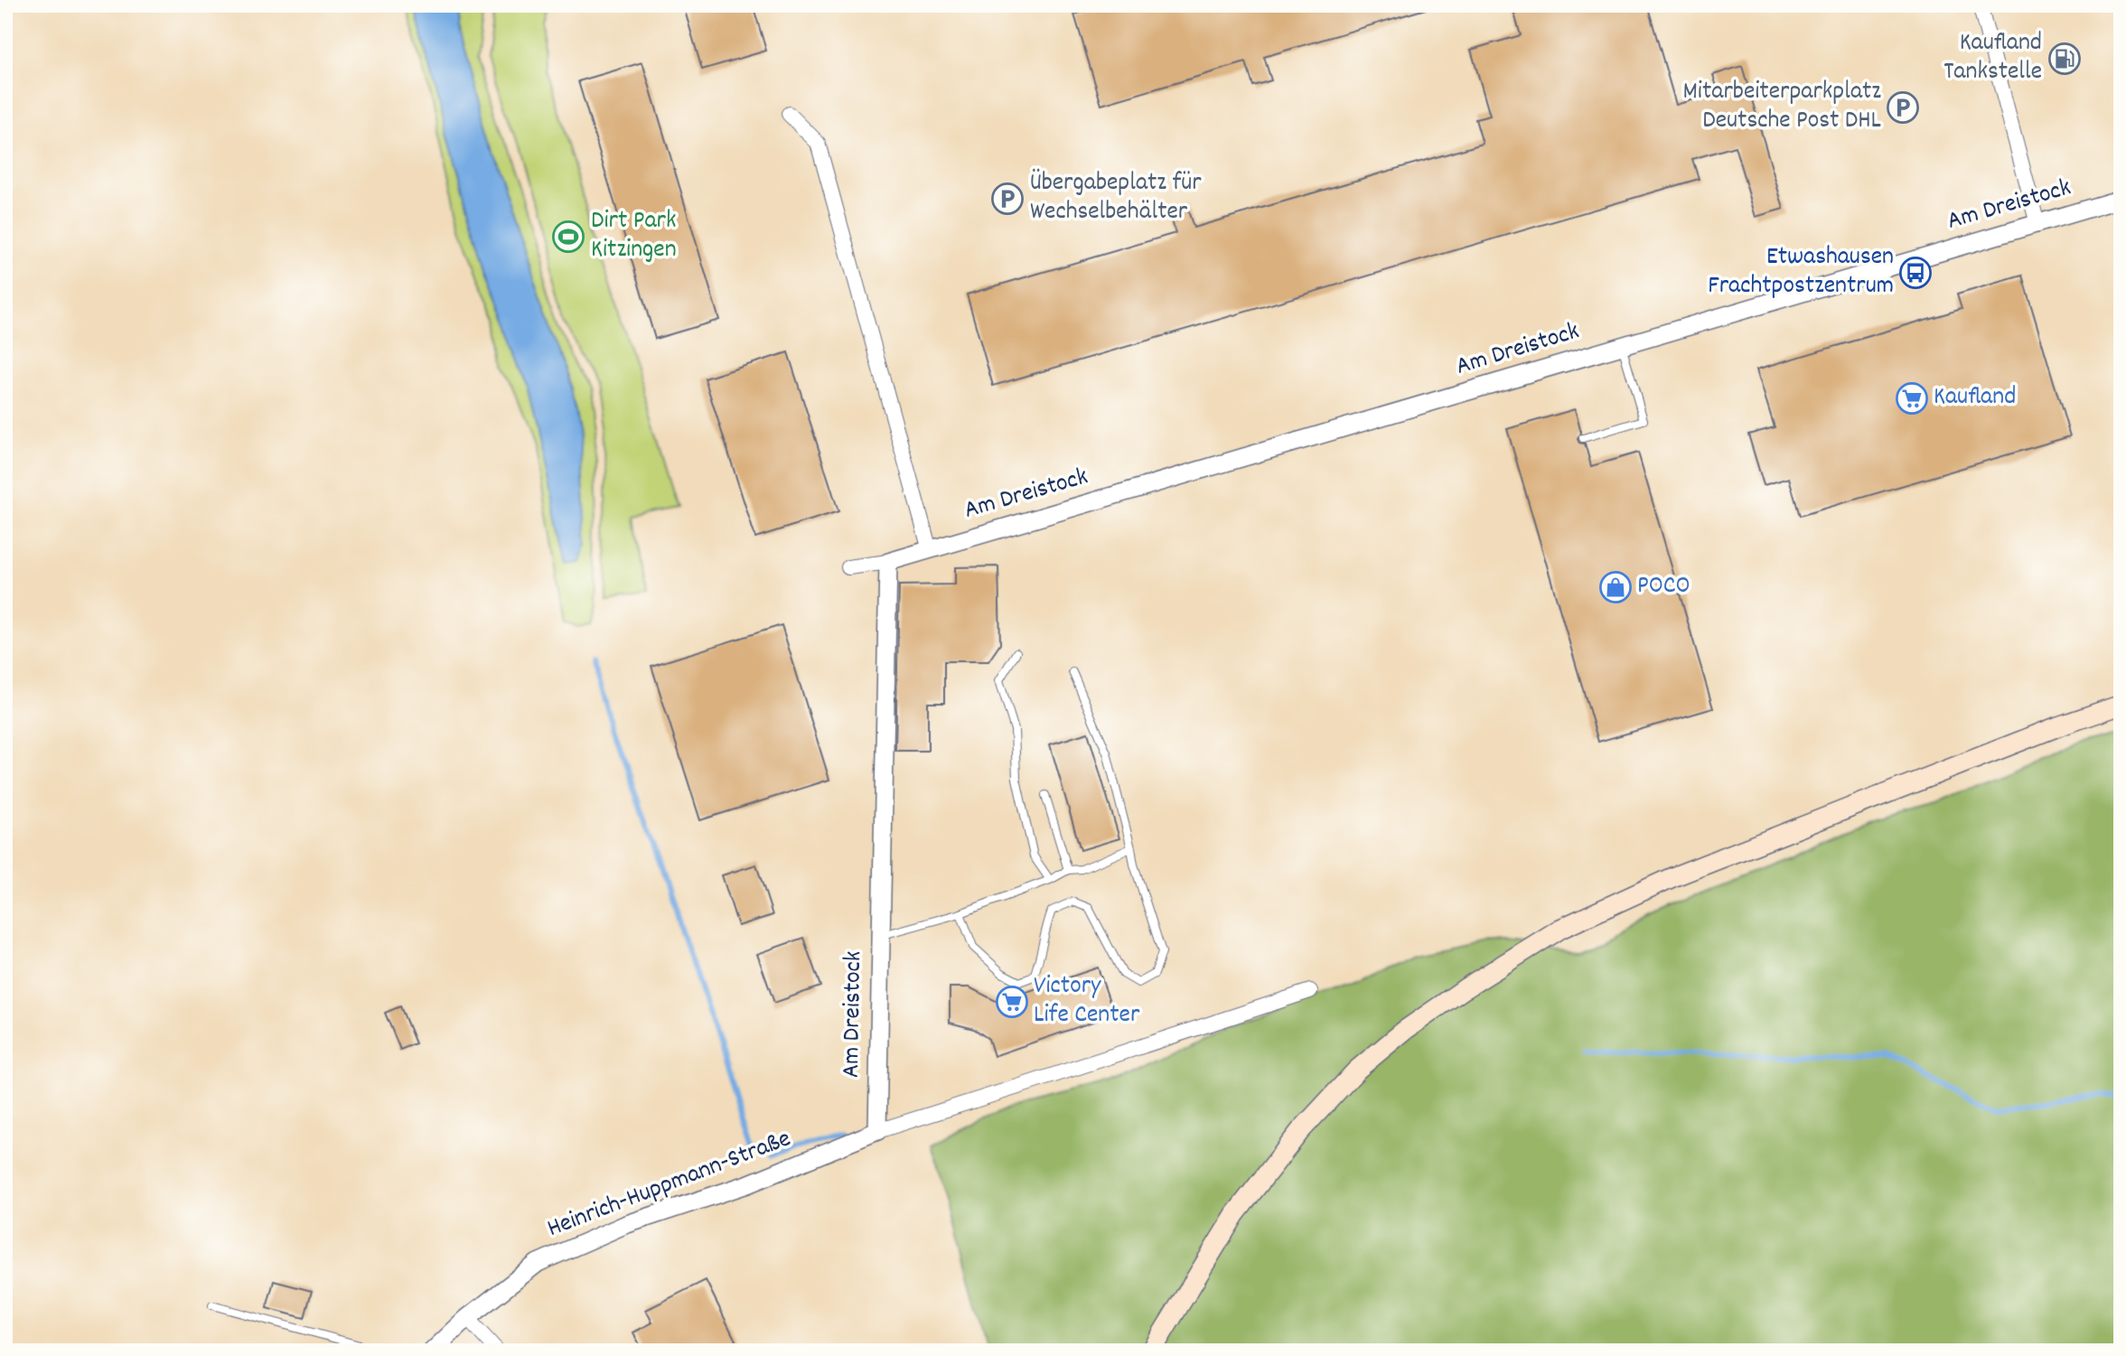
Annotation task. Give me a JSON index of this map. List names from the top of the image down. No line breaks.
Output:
{"streets":{"street":["Am Dreistock","Heinrich-Huppmann-Straße"]},"crossings":[["Am Dreistock","Heinrich-Huppmann-Straße"]],"places":{"fuel station":["Kaufland Tankstelle"],"parking":["Mitarbeiterparkplatz Deutsche Post DHL","Übergabeplatz für Wechselbehälter"],"sports":["Dirt Park Kitzingen"],"bus stop":["Etwashausen Frachtpostzentrum"],"supermarket":["Kaufland","Victory Life Center"],"shop":["POCO"]}}
